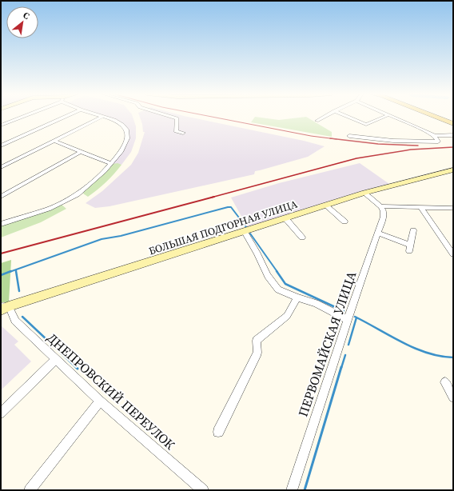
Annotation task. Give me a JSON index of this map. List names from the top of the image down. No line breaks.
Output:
{"streets":{"main road":["БОЛЬШАЯ ПОДГОРНАЯ УЛИЦА"],"street":["ПЕРВОМАЙСКАЯ УЛИЦА","ДНЕПРОВСКИЙ ПЕРЕУЛОК"]},"crossings":[["БОЛЬШАЯ ПОДГОРНАЯ УЛИЦА","ДНЕПРОВСКИЙ ПЕРЕУЛОК"]],"north":"top right"}
